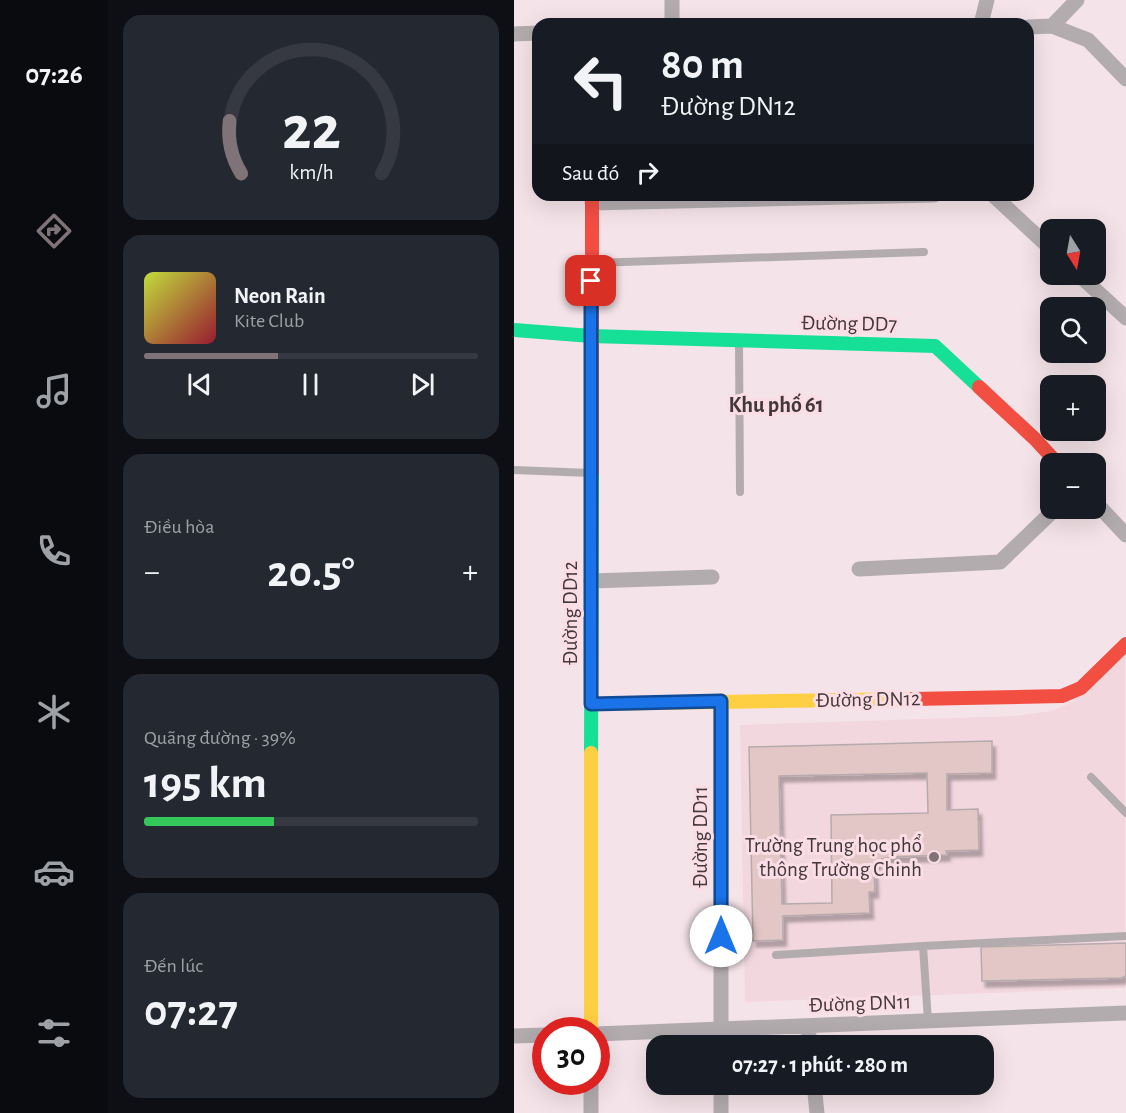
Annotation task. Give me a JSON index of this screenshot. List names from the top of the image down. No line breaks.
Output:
{"streets":{"street":["Đường DD7","Đường DD12","Đường DN12","Đường DD11","Đường DN11"]},"crossings":[["Đường DD7","Đường DD12"],["Đường DD12","Đường DN12"],["Đường DN12","Đường DD11"],["Đường DD11","Đường DN11"]],"districts":["Khu phố 61"],"places":["Trường Trung học phổ thông Trường Chinh"],"north":"bottom","page":{"tabs":"07:26","turn":["80 m","Đường DN12"],"then":"Sau đó","map_buttons":["+","−"],"song":["Neon Rain","Kite Club"],"tile":["Điều hòa",["Quãng đường · 39%","195 km"],["Đến lúc","07:27"]],"heat":["−","20.5°","+"],"limit":"30","trip":"07:27 · 1 phút · 280 m","gauge":["22","km/h"]}}
